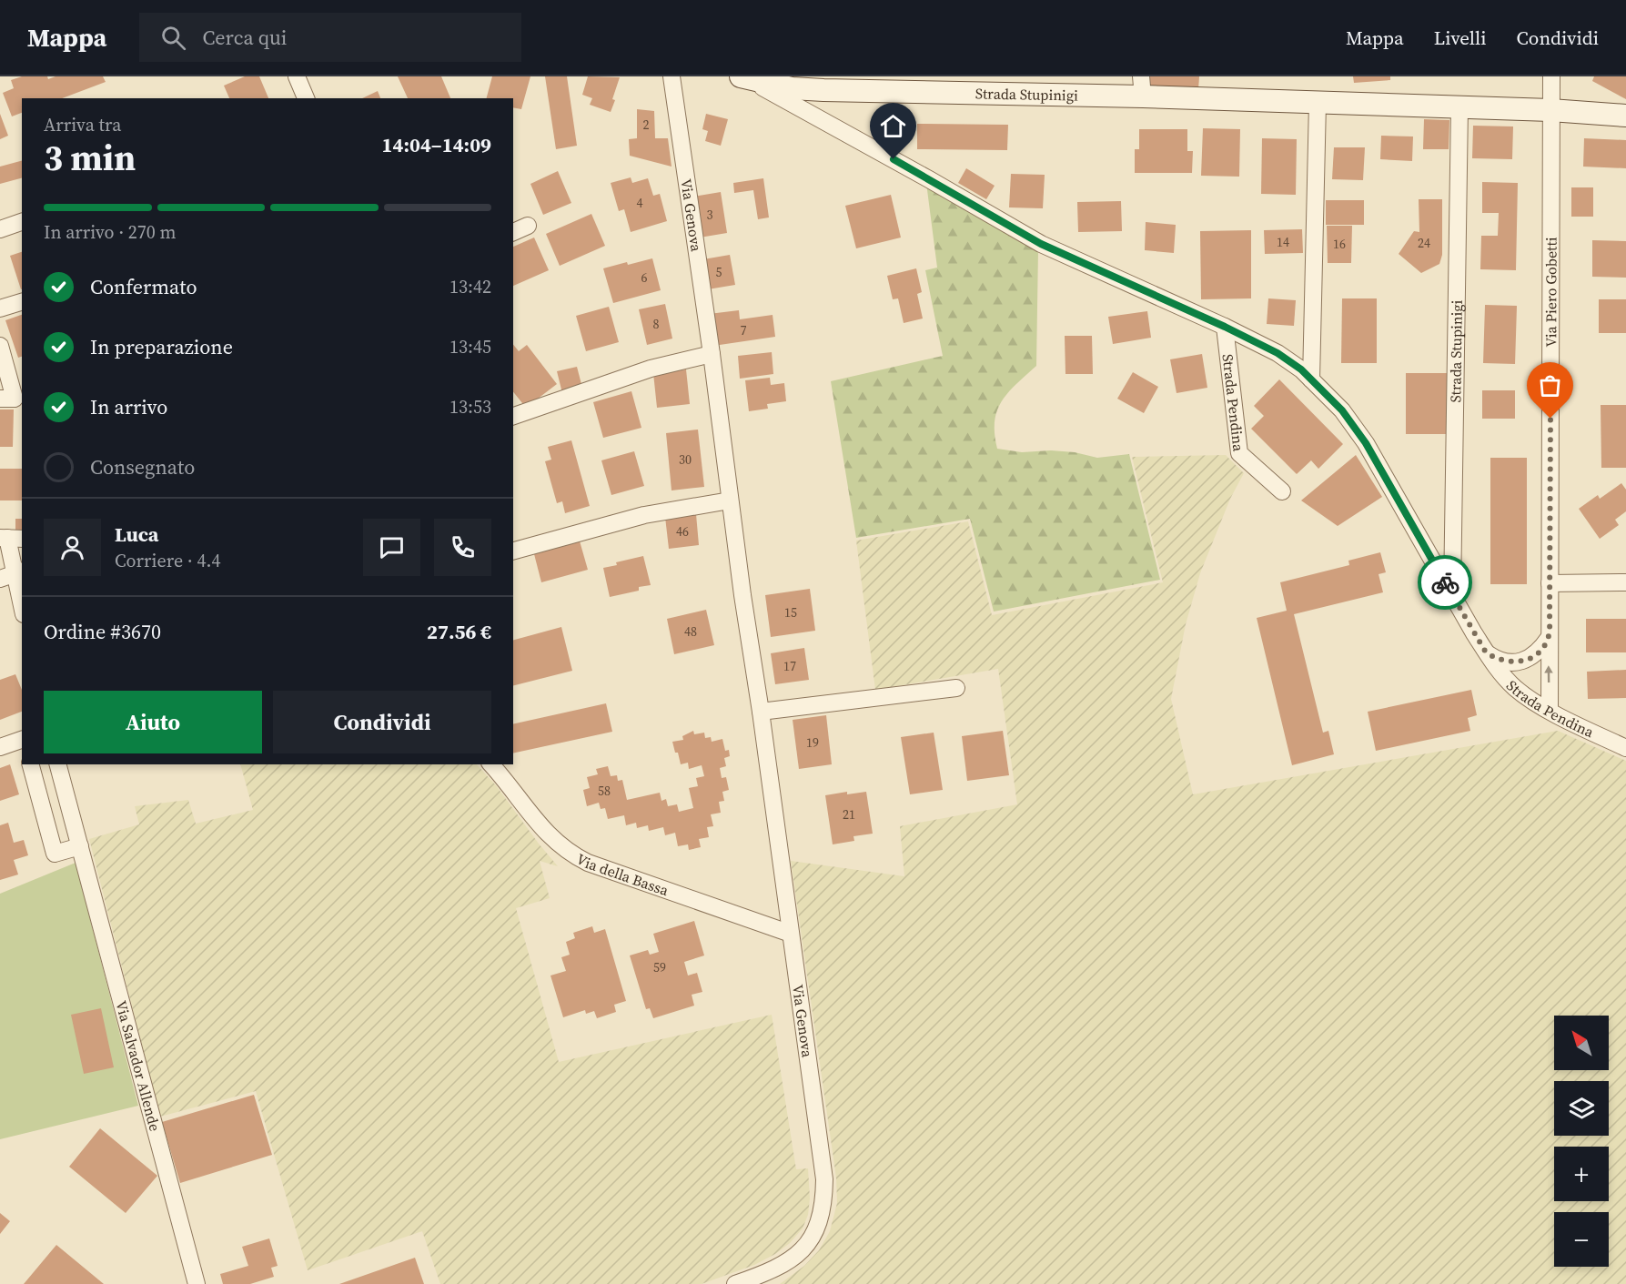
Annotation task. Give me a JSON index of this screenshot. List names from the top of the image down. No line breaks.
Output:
{"streets":{"street":["Strada Stupinigi","Via Genova","Via Piero Gobetti","Strada Pendina","Via della Bassa","Via Salvador Allende"]},"crossings":[["Strada Stupinigi","Via Piero Gobetti"],["Strada Stupinigi","Strada Pendina"],["Via Genova","Via della Bassa"],["Via Piero Gobetti","Strada Pendina"]],"house_numbers":["2","4","3","14","24","16","5","6","8","7","30","46","15","48","17","19","58","21","59"],"north":"top left","page":{"header":"Mappa","search":"Cerca qui","nav":["Mappa","Livelli","Condividi"],"heading":["3 min","Arriva tra","14:04–14:09"],"panel":["Luca","Corriere · 4.4","Ordine #3670","27.56 €"],"bar":"In arrivo · 270 m","list":[["Confermato","13:42"],["In preparazione","13:45"],["In arrivo","13:53"],"Consegnato"],"buttons":["Aiuto","Condividi"],"map_buttons":["+","−"]}}
